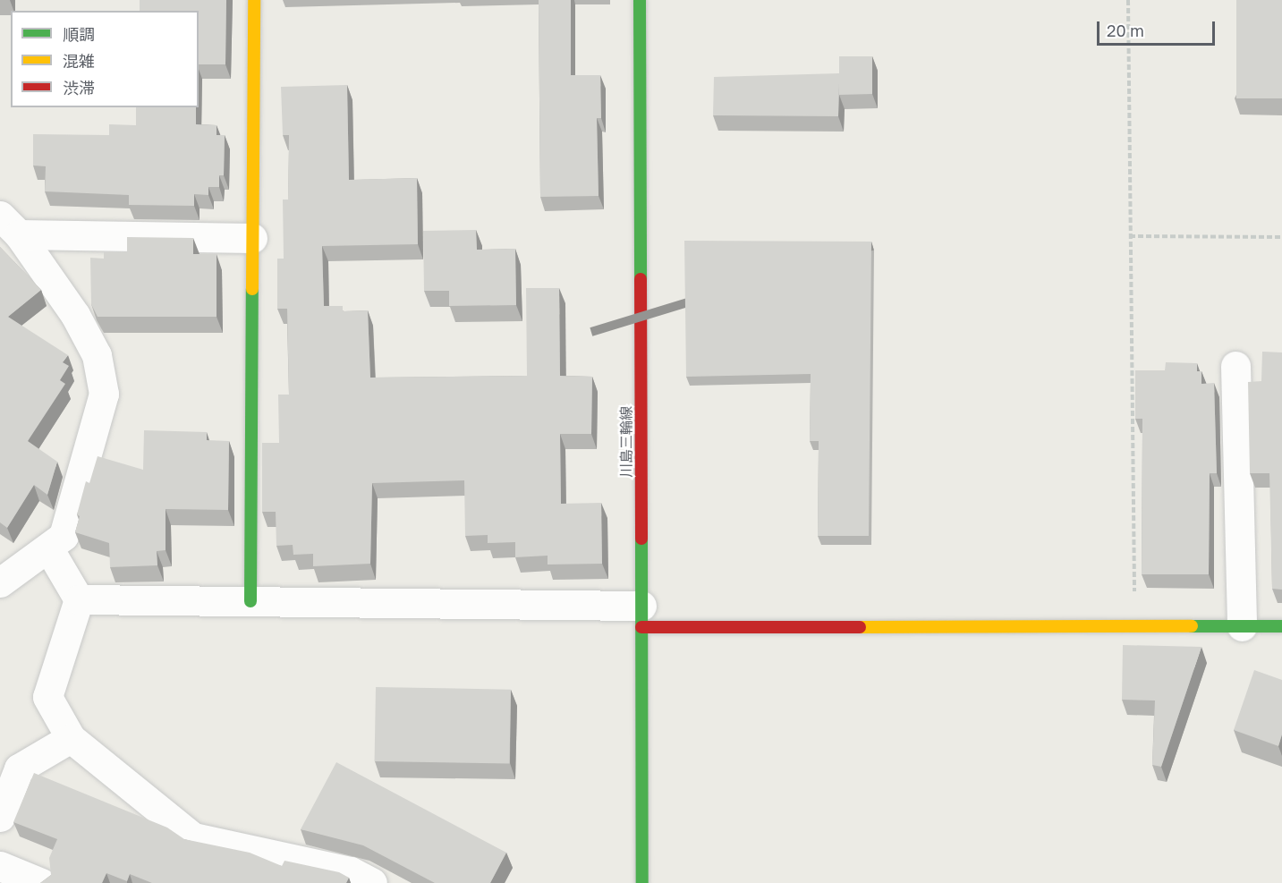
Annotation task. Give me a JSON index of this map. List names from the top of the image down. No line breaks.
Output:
{"streets":{"street":["川島三輪線"]},"legend":["順調","混雑","渋滞"],"scale_bar":"20 m"}
